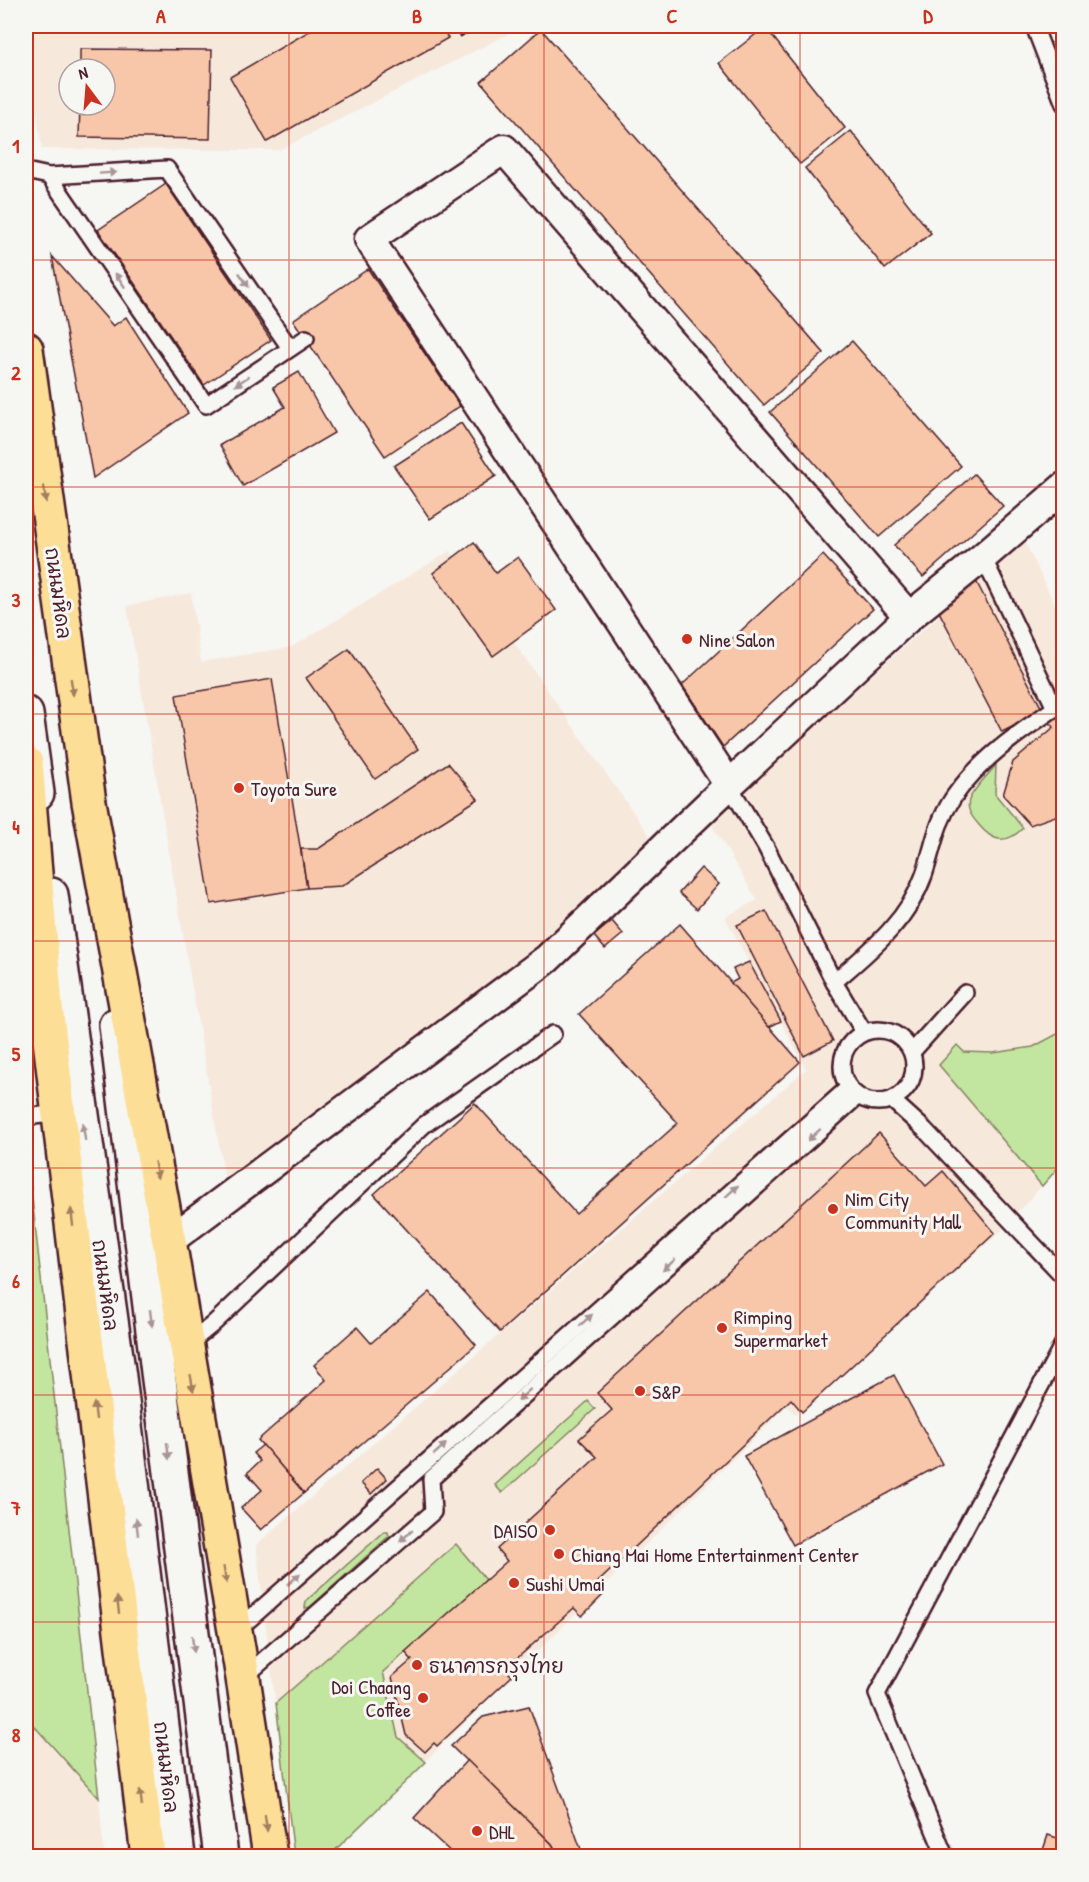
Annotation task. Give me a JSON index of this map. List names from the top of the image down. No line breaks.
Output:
{"streets":{"main road":["ถนนมหิดล"]},"places":["Nine Salon","Toyota Sure","Nim City Community Mall","Rimping Supermarket","S&P","DAISO","Chiang Mai Home Entertainment Center","Sushi Umai","ธนาคารกรุงไทย","Doi Chaang Coffee","DHL"],"north":"top","grid":{"columns":["A","B","C","D"],"rows":["1","2","3","4","5","6","7","8"]}}
